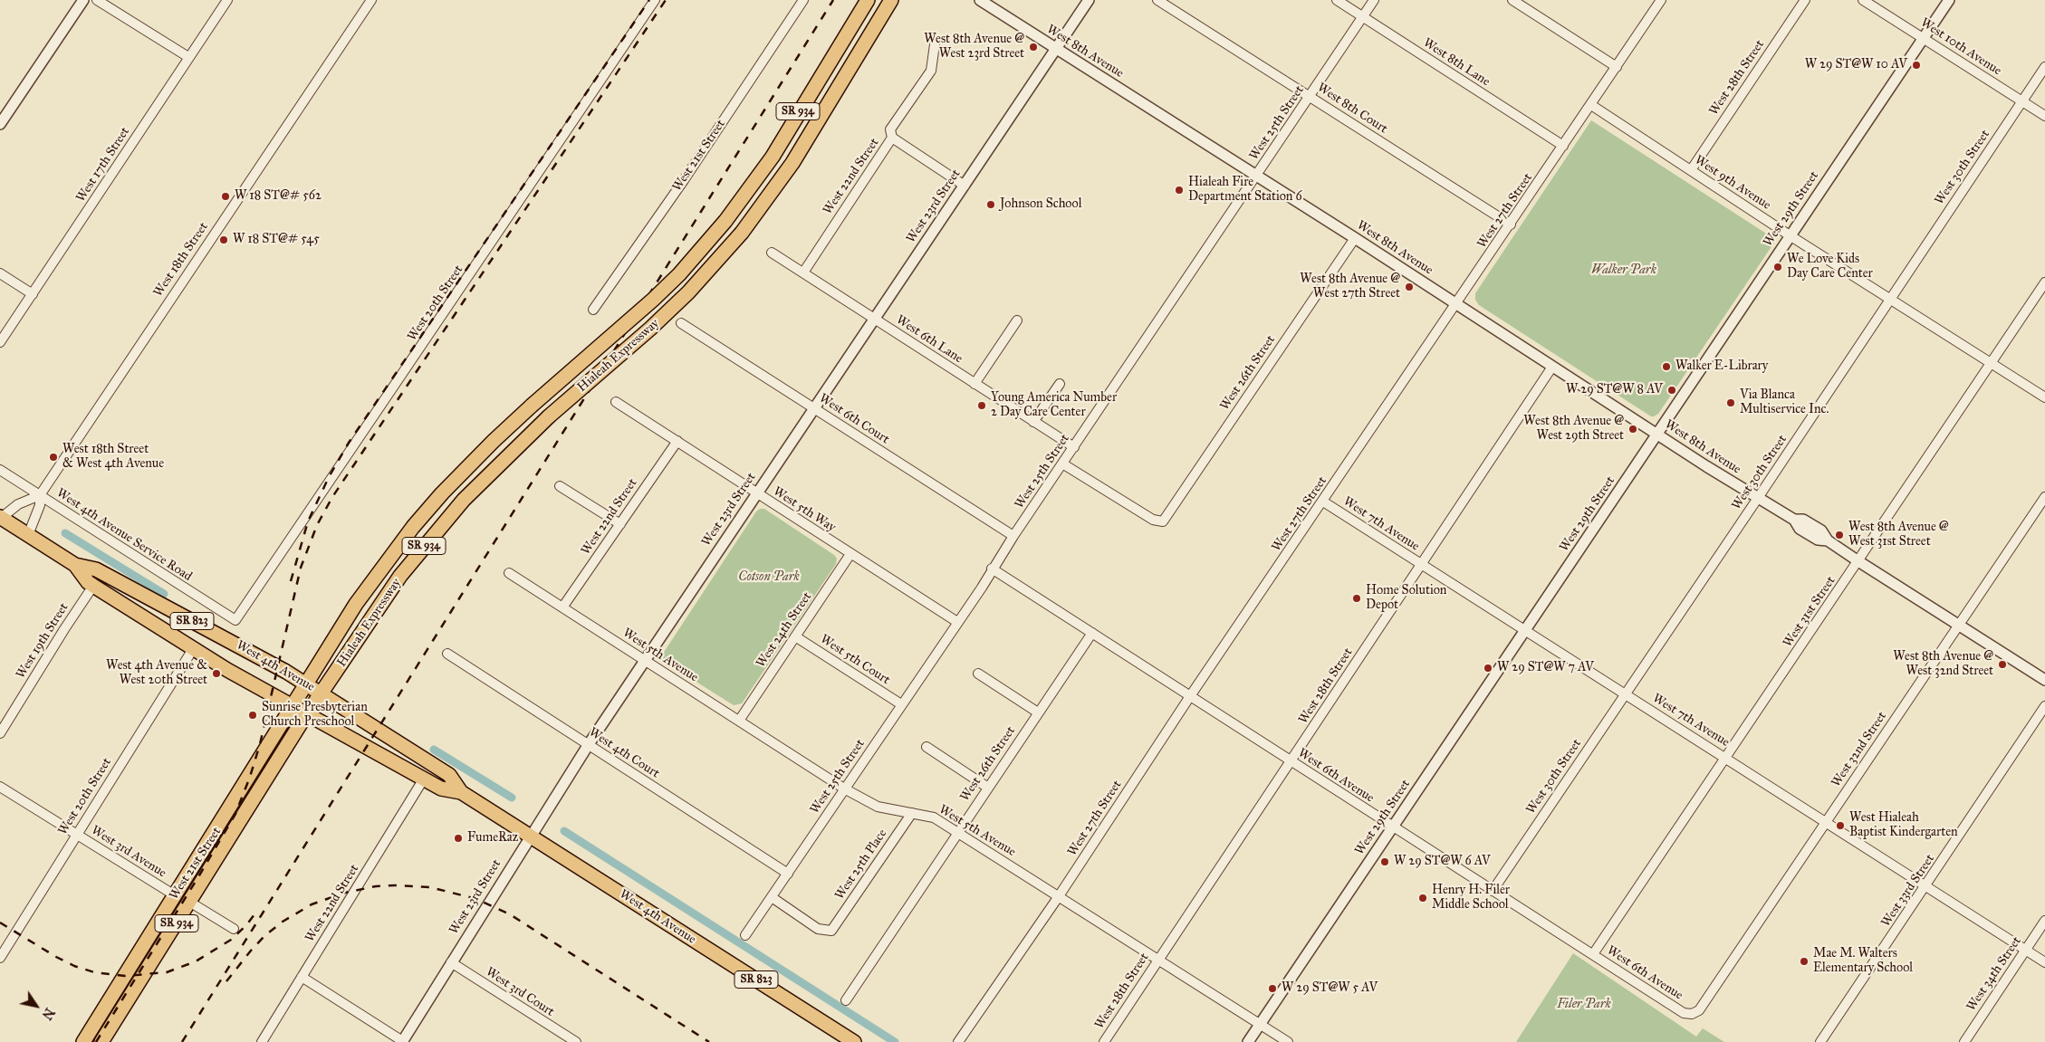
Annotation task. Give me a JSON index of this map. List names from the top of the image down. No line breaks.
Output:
{"streets":{"main road":["SR 934","West 21st Street","Hialeah Expressway","SR 823","West 4th Avenue"],"street":["West 10th Avenue","West 8th Avenue","West 8th Lane","West 28th Street","West 8th Court","West 25th Street","West 17th Street","West 30th Street","West 22nd Street","West 9th Avenue","West 23rd Street","West 29th Street","West 27th Street","West 18th Street","West 20th Street","West 6th Lane","West 26th Street","West 6th Court","West 5th Way","West 7th Avenue","West 4th Avenue Service Road","West 31st Street","West 24th Street","West 19th Street","West 5th Avenue","West 5th Court","West 32nd Street","West 4th Court","West 6th Avenue","West 3rd Avenue","West 25th Place","West 33rd Street","West 34th Street","West 3rd Court"]},"crossings":[["West 10th Avenue","West 30th Street"],["West 10th Avenue","West 29th Street"],["West 8th Avenue","West 28th Street"],["West 8th Avenue","West 25th Street"],["West 8th Avenue","West 30th Street"],["West 8th Avenue","West 23rd Street"],["West 8th Avenue","West 29th Street"],["West 8th Avenue","West 27th Street"],["West 8th Avenue","West 26th Street"],["West 8th Avenue","West 31st Street"],["West 8th Avenue","West 32nd Street"],["West 8th Lane","West 25th Street"],["West 8th Lane","West 27th Street"],["West 28th Street","West 9th Avenue"],["West 28th Street","West 7th Avenue"],["West 28th Street","West 5th Avenue"],["West 28th Street","West 6th Avenue"],["West 8th Court","West 25th Street"],["West 8th Court","West 27th Street"],["West 25th Street","West 6th Lane"],["West 25th Street","West 26th Street"],["West 25th Street","West 6th Court"],["West 25th Street","West 5th Way"],["West 25th Street","West 5th Avenue"],["West 25th Street","West 5th Court"],["West 25th Street","West 4th Court"],["West 25th Street","West 6th Avenue"],["West 25th Street","West 25th Place"],["West 21st Street","Hialeah Expressway"],["West 21st Street","West 4th Avenue"],["West 21st Street","West 3rd Avenue"],["West 30th Street","West 9th Avenue"],["West 30th Street","West 7th Avenue"],["West 30th Street","West 6th Avenue"],["West 22nd Street","West 6th Lane"],["West 22nd Street","West 5th Way"],["West 22nd Street","West 5th Avenue"],["West 22nd Street","West 4th Avenue"],["West 9th Avenue","West 29th Street"],["West 9th Avenue","West 27th Street"],["West 9th Avenue","West 31st Street"],["West 23rd Street","West 6th Lane"],["West 23rd Street","West 6th Court"],["West 23rd Street","West 5th Way"],["West 23rd Street","West 5th Avenue"],["West 23rd Street","West 4th Avenue"],["West 23rd Street","West 4th Court"],["West 23rd Street","West 3rd Court"],["West 29th Street","West 7th Avenue"],["West 29th Street","West 5th Avenue"],["West 29th Street","West 6th Avenue"],["West 27th Street","West 7th Avenue"],["West 27th Street","West 5th Avenue"],["West 27th Street","West 6th Avenue"],["West 18th Street","West 4th Avenue Service Road"],["West 20th Street","West 4th Avenue Service Road"],["West 20th Street","West 4th Avenue"],["West 20th Street","West 3rd Avenue"],["Hialeah Expressway","West 4th Avenue"],["West 26th Street","West 5th Avenue"],["West 26th Street","West 6th Avenue"],["West 5th Way","West 24th Street"],["West 7th Avenue","West 31st Street"],["West 7th Avenue","West 32nd Street"],["West 7th Avenue","West 33rd Street"],["West 7th Avenue","West 34th Street"],["West 31st Street","West 6th Avenue"],["West 24th Street","West 5th Avenue"],["West 24th Street","West 5th Court"],["West 19th Street","West 4th Avenue"],["West 5th Avenue","West 25th Place"],["West 32nd Street","West 6th Avenue"]],"parks":["Walker Park","Cotson Park","Filer Park"],"places":["West 8th Avenue @ West 23rd Street","W 29 ST@W 10 AV","Hialeah Fire Department Station 6","W 18 ST@# 562","Johnson School","W 18 ST@# 545","We Love Kids Day Care Center","West 8th Avenue @ West 27th Street","Walker E-Library","W 29 ST@W 8 AV","Via Blanca Multiservice Inc.","Young America Number 2 Day Care Center","West 8th Avenue @ West 29th Street","West 18th Street & West 4th Avenue","West 8th Avenue @ West 31st Street","Home Solution Depot","West 8th Avenue @ West 32nd Street","W 29 ST@W 7 AV","West 4th Avenue & West 20th Street","Sunrise Presbyterian Church Preschool","West Hialeah Baptist Kindergarten","FumeRaz","W 29 ST@W 6 AV","Henry H. Filer Middle School","Mae M. Walters Elementary School","W 29 ST@W 5 AV"],"north":"bottom right"}
